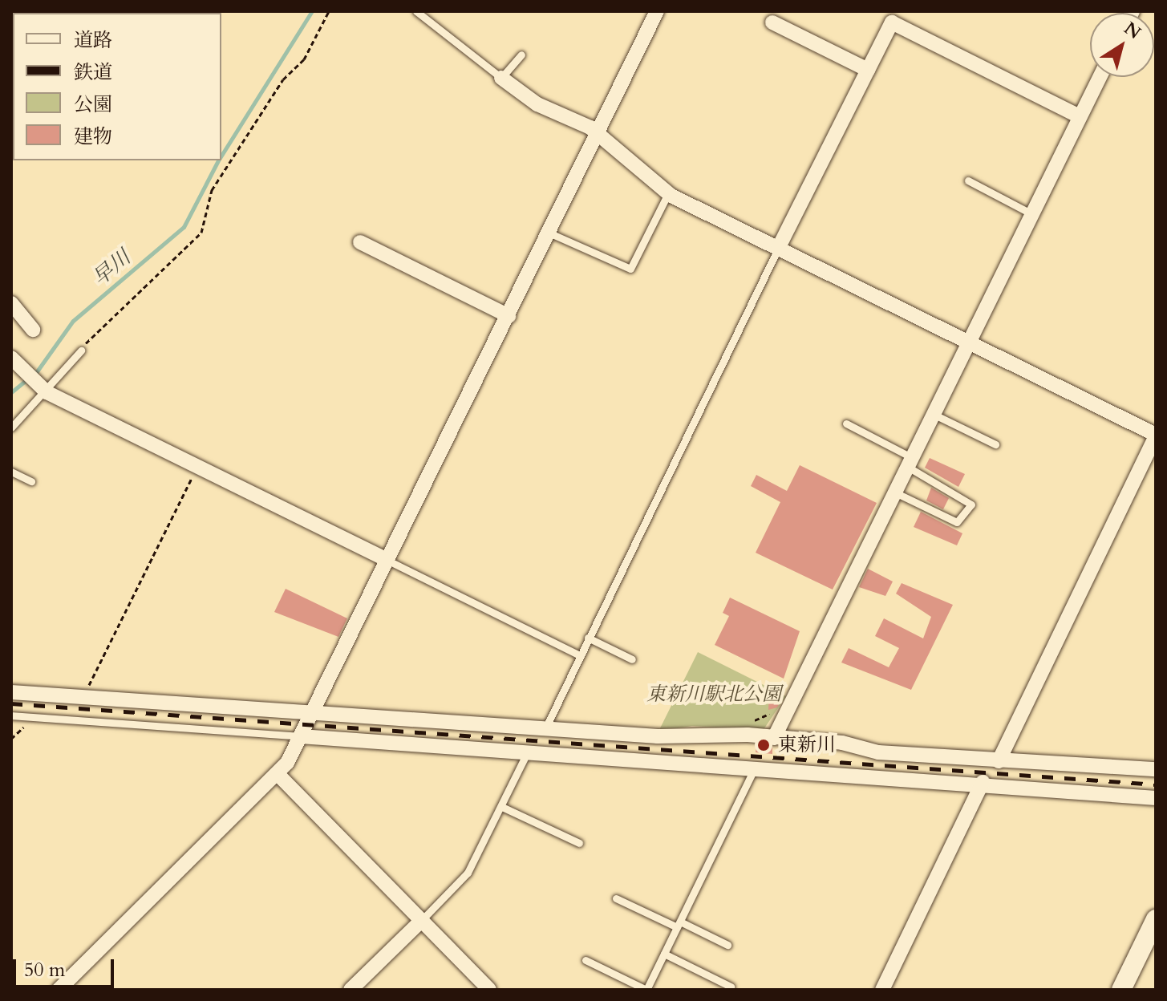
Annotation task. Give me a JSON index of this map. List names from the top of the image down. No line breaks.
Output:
{"water":["早川"],"parks":["東新川駅北公園"],"places":["東新川"],"legend":["道路","鉄道","公園","建物"],"scale_bar":"50 m","north":"top right"}
